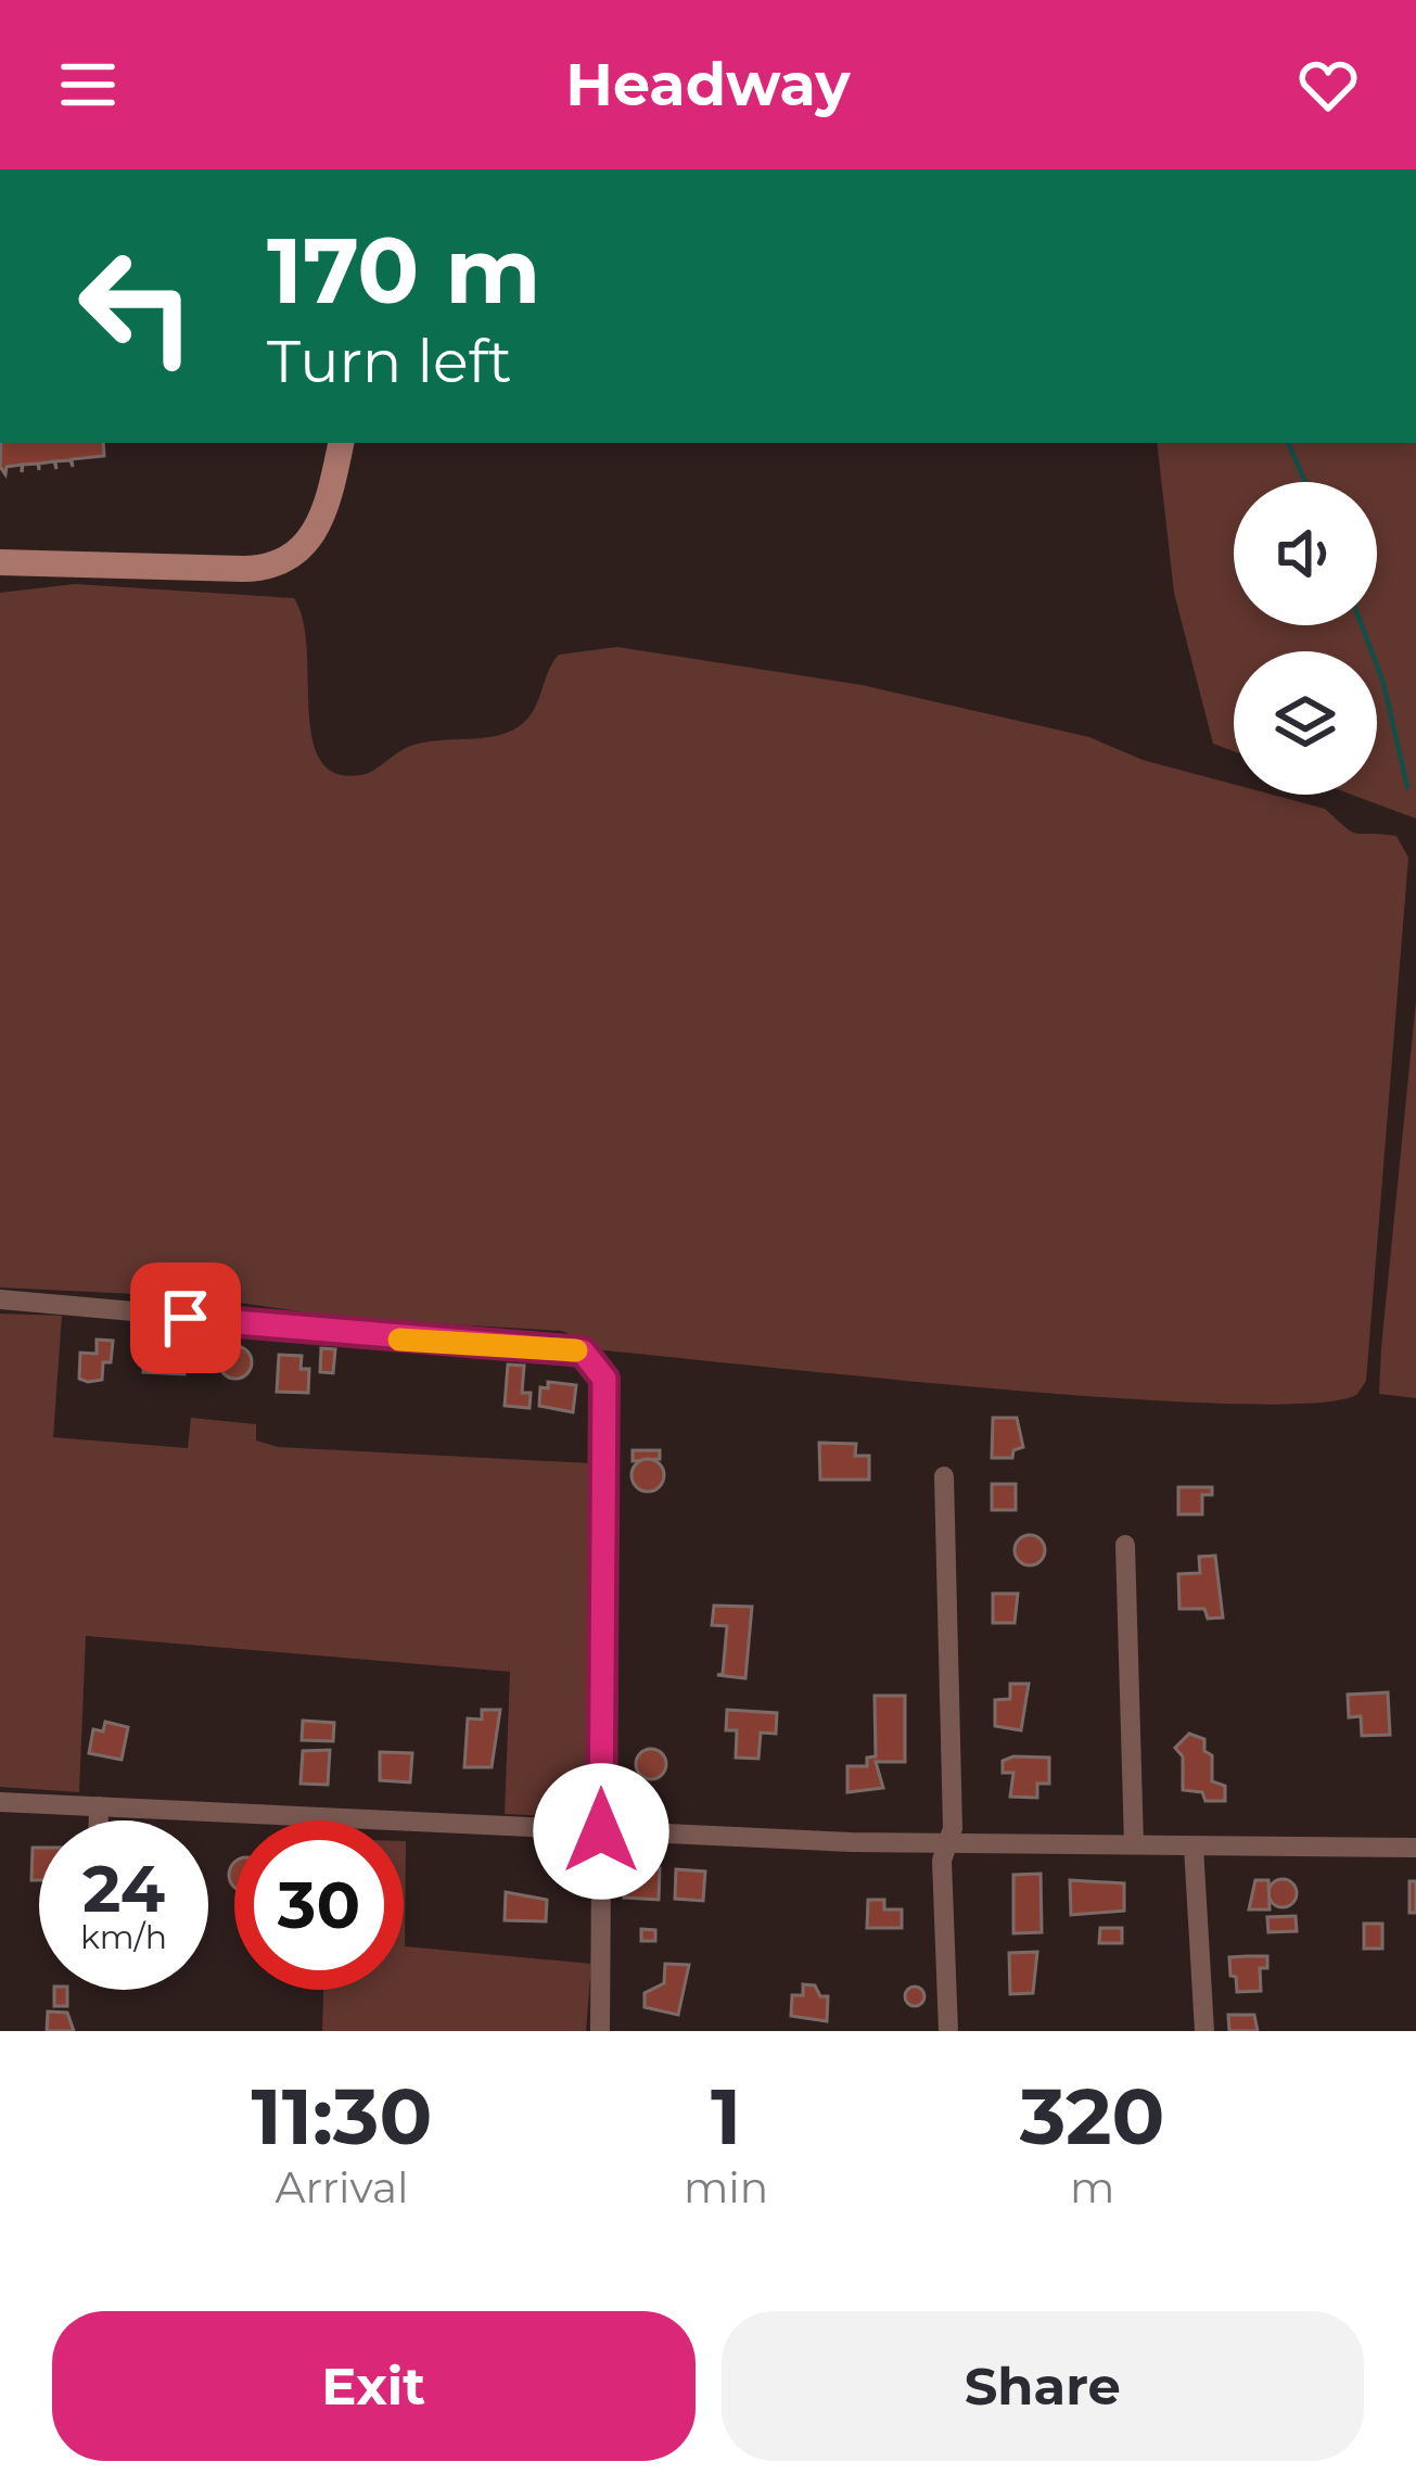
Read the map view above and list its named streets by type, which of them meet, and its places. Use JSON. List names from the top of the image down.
{
  "page": {
    "header": "Headway",
    "turn": ["170 m", "Turn left"],
    "speed": "24 km/h",
    "limit": "30",
    "eta": [
      "11:30",
      "Arrival",
      "1",
      "min",
      "320",
      "m"
    ],
    "buttons": ["Exit", "Share"]
  }
}
